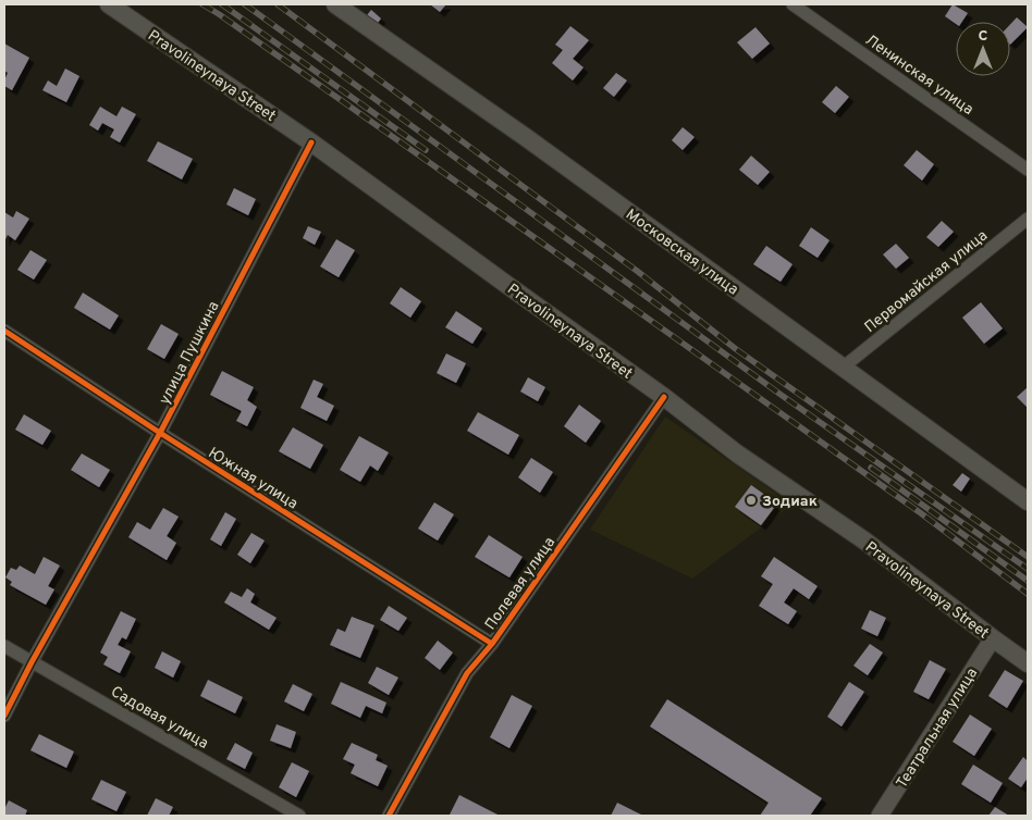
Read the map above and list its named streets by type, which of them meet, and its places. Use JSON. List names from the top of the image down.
{
  "streets": {
    "main road": ["Pravolineynaya Street", "Московская улица"],
    "street": [
      "Ленинская улица",
      "Первомайская улица",
      "улица Пушкина",
      "Южная улица",
      "Полевая улица",
      "Садовая улица",
      "Театральная улица"
    ]
  },
  "crossings": [
    ["Pravolineynaya Street", "улица Пушкина"],
    ["Pravolineynaya Street", "Полевая улица"],
    ["Pravolineynaya Street", "Театральная улица"],
    ["Московская улица", "Первомайская улица"],
    ["улица Пушкина", "Южная улица"],
    ["улица Пушкина", "Садовая улица"],
    ["Южная улица", "Полевая улица"]
  ],
  "places": ["Зодиак"],
  "north": "top"
}
